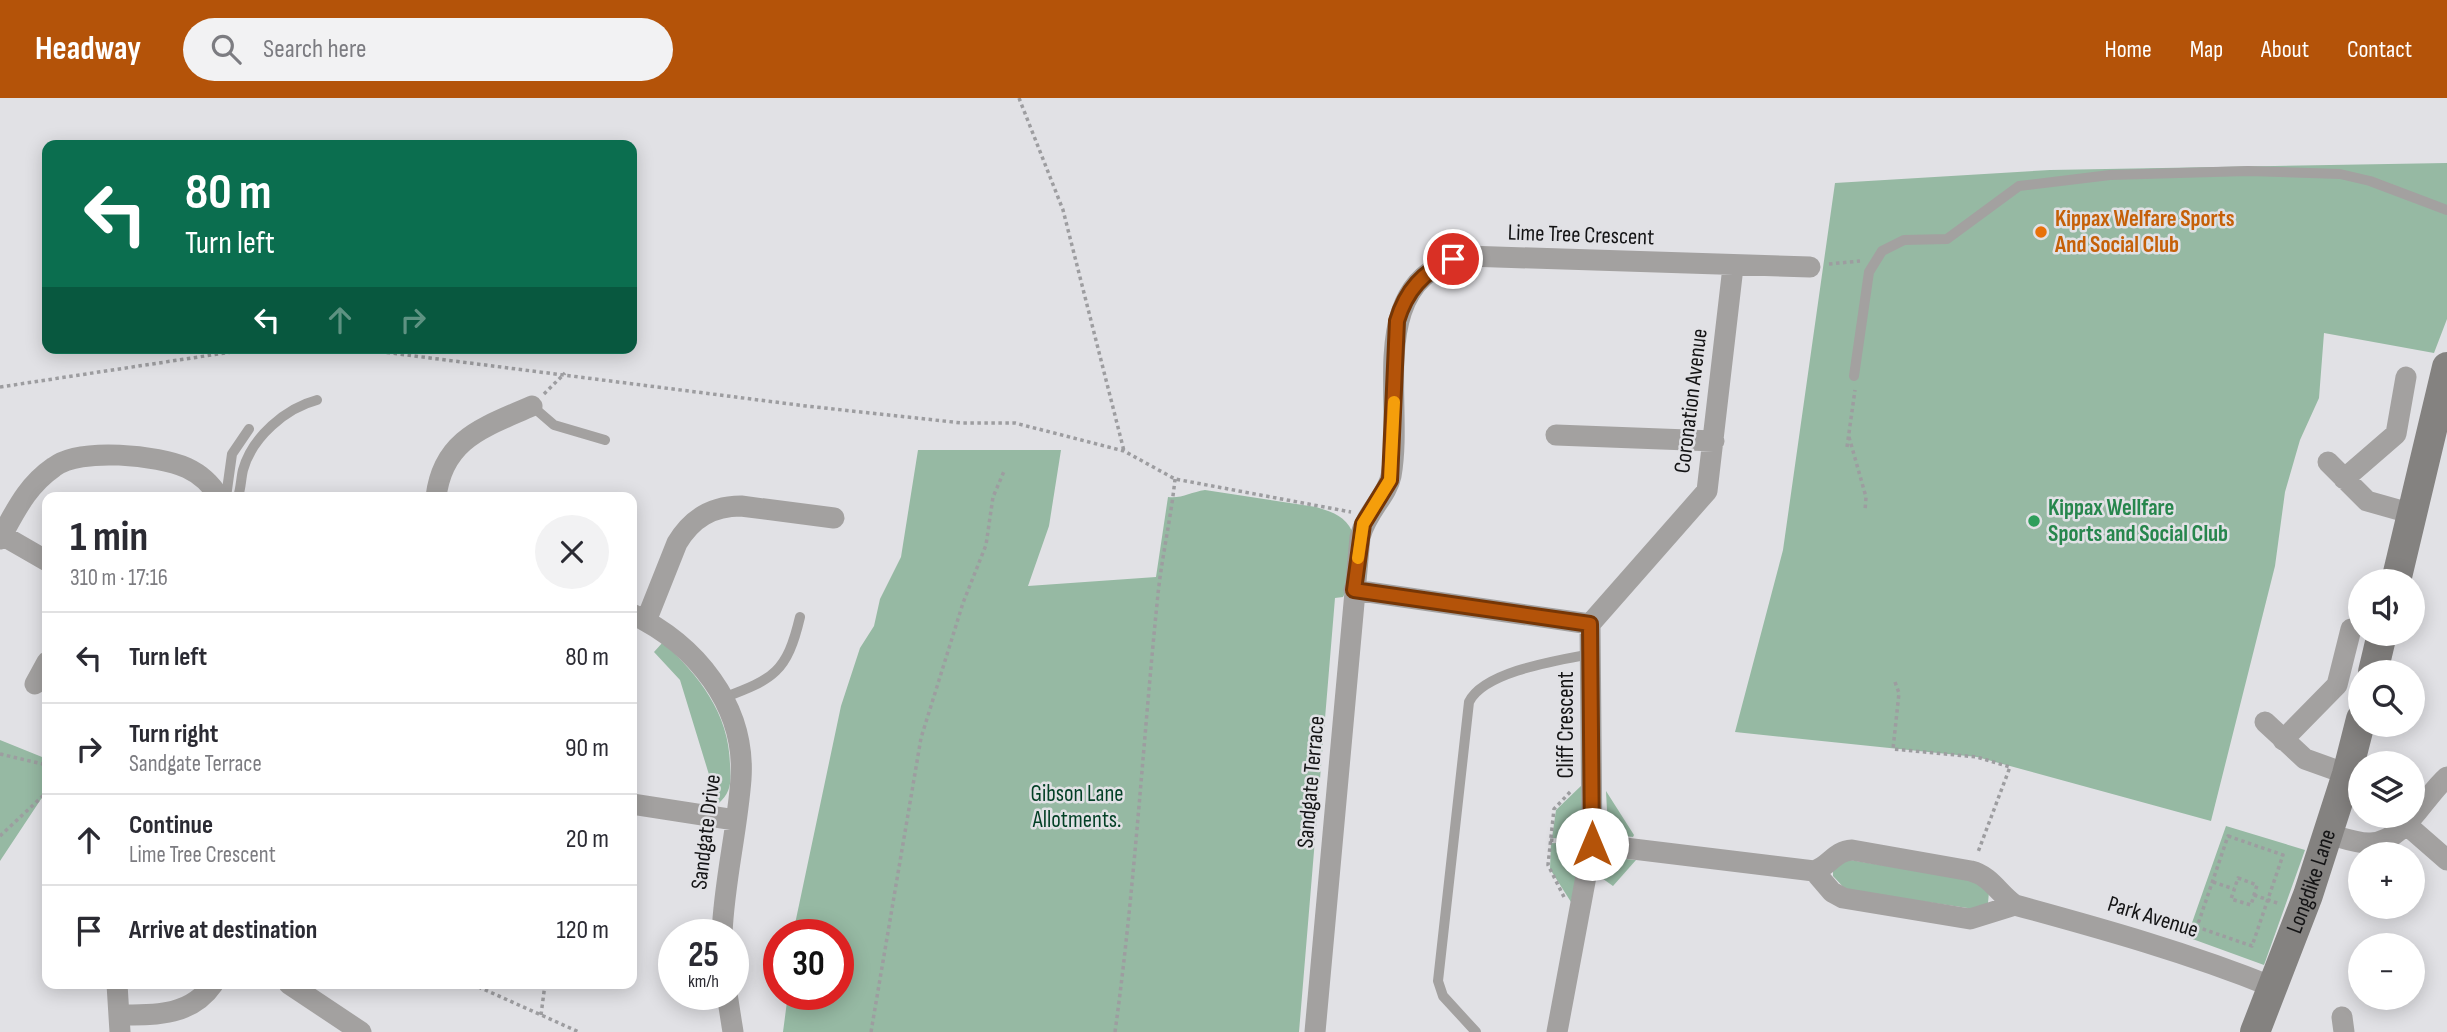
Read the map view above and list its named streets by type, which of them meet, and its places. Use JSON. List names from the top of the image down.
{
  "streets": {
    "main road": ["Longdike Lane"],
    "street": [
      "Lime Tree Crescent",
      "Coronation Avenue",
      "Cliff Crescent",
      "Sandgate Terrace",
      "Sandgate Drive",
      "Park Avenue"
    ]
  },
  "crossings": [
    ["Lime Tree Crescent", "Coronation Avenue"],
    ["Lime Tree Crescent", "Sandgate Terrace"],
    ["Coronation Avenue", "Cliff Crescent"],
    ["Longdike Lane", "Park Avenue"]
  ],
  "parks": ["Gibson Lane Allotments."],
  "places": ["Kippax Welfare Sports And Social Club", "Kippax Wellfare Sports and Social Club"],
  "page": {
    "header": "Headway",
    "search": "Search here",
    "nav": [
      "Home",
      "Map",
      "About",
      "Contact"
    ],
    "turn": ["80 m", "Turn left"],
    "heading": ["1 min", "310 m · 17:16"],
    "map_buttons": ["+", "−"],
    "list": [
      {
        "name": "Turn left",
        "value": "80 m"
      },
      {
        "name": "Turn right",
        "note": "Sandgate Terrace",
        "value": "90 m"
      },
      {
        "name": "Continue",
        "note": "Lime Tree Crescent",
        "value": "20 m"
      },
      {
        "name": "Arrive at destination",
        "value": "120 m"
      }
    ],
    "speed": "25 km/h",
    "limit": "30"
  }
}
